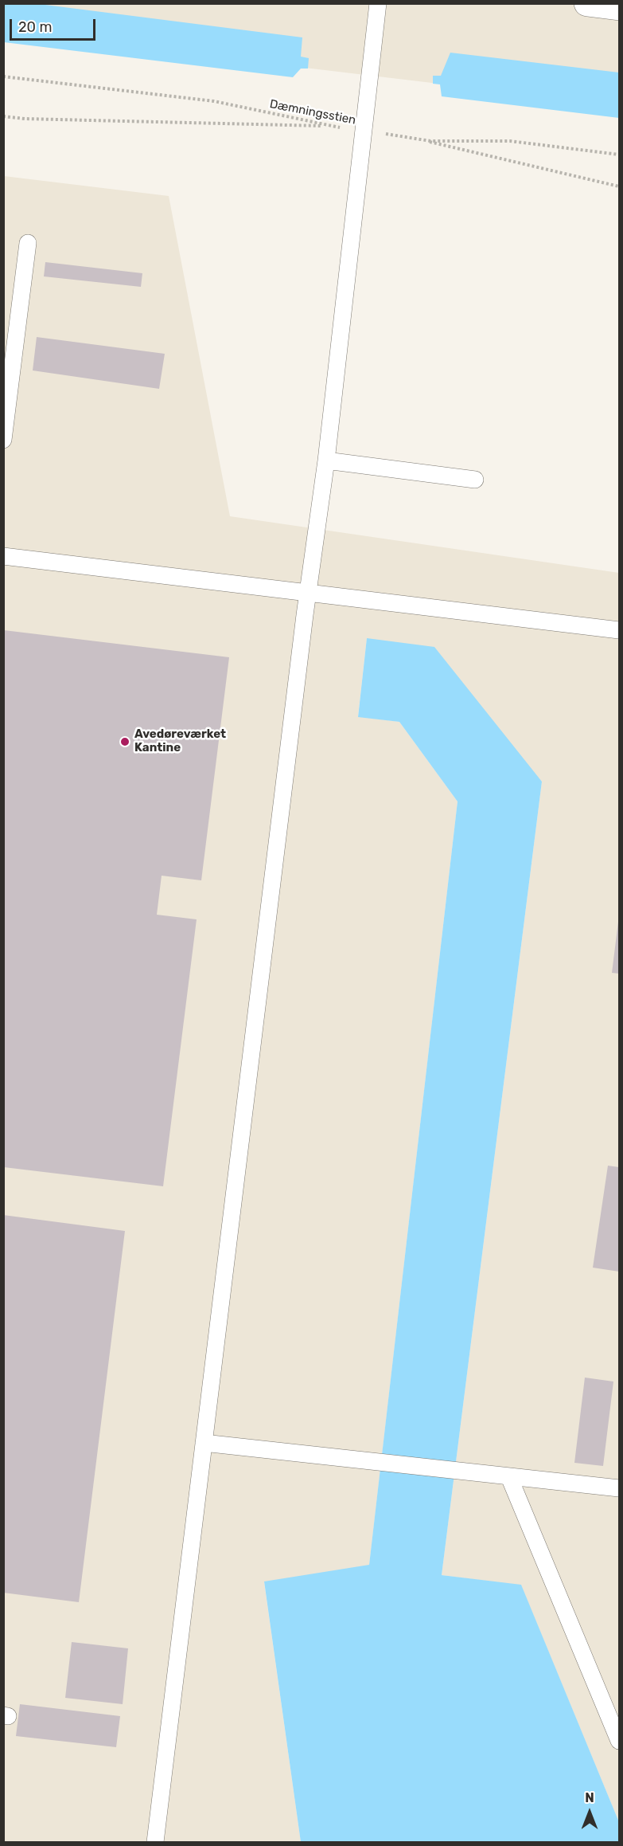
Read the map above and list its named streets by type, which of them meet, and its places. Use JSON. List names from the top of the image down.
{
  "streets": {
    "path": ["Dæmningsstien"]
  },
  "places": ["Avedøreværket Kantine"],
  "scale_bar": "20 m",
  "north": "top"
}
